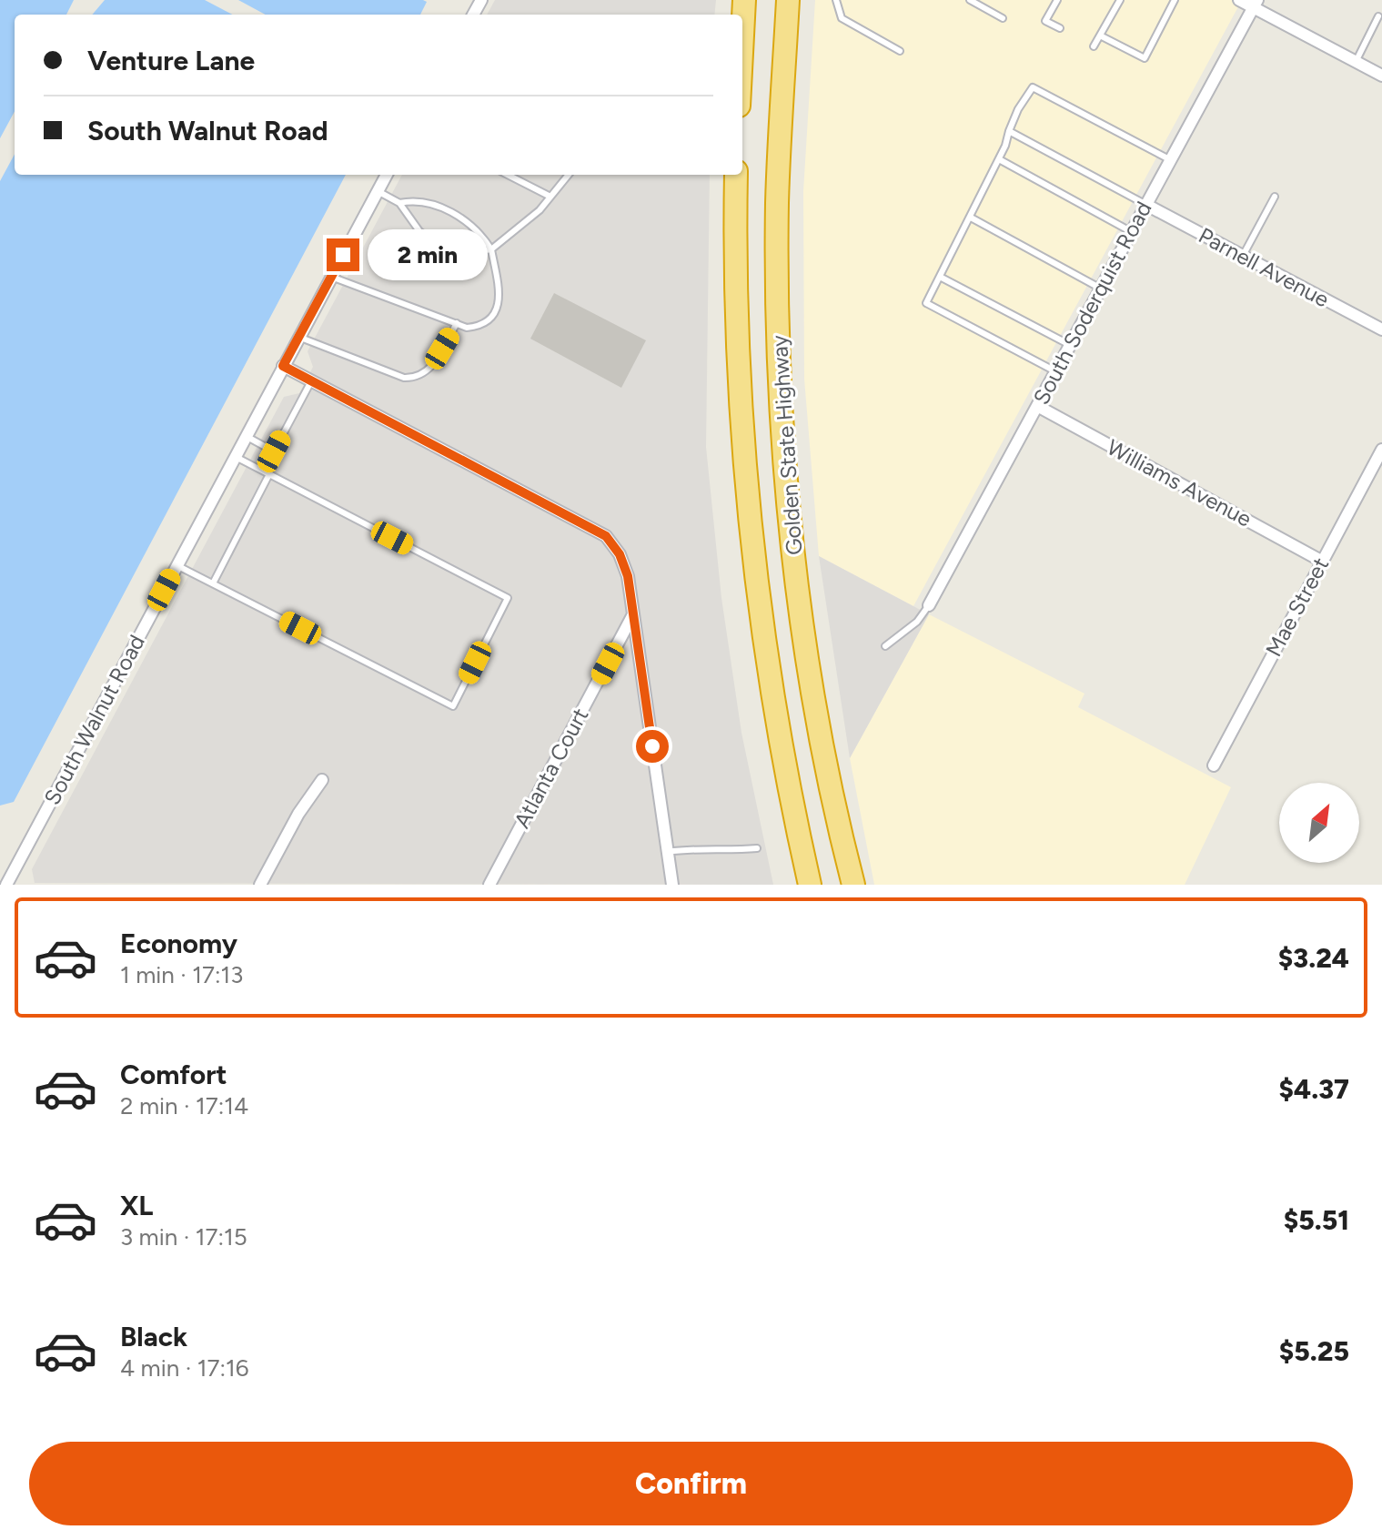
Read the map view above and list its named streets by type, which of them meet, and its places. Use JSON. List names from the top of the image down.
{
  "streets": {
    "highway": ["Golden State Highway"],
    "street": [
      "Parnell Avenue",
      "South Soderquist Road",
      "Williams Avenue",
      "Mae Street",
      "South Walnut Road",
      "Atlanta Court"
    ]
  },
  "crossings": [
    ["Parnell Avenue", "South Soderquist Road"],
    ["South Soderquist Road", "Williams Avenue"],
    ["Williams Avenue", "Mae Street"]
  ],
  "north": "top right",
  "page": {
    "banner": ["Venture Lane", "South Walnut Road"],
    "bubble": "2 min",
    "list": [
      {
        "name": "Economy",
        "note": "1 min · 17:13",
        "value": "$3.24"
      },
      {
        "name": "Comfort",
        "note": "2 min · 17:14",
        "value": "$4.37"
      },
      {
        "name": "XL",
        "note": "3 min · 17:15",
        "value": "$5.51"
      },
      {
        "name": "Black",
        "note": "4 min · 17:16",
        "value": "$5.25"
      }
    ],
    "buttons": "Confirm"
  }
}
